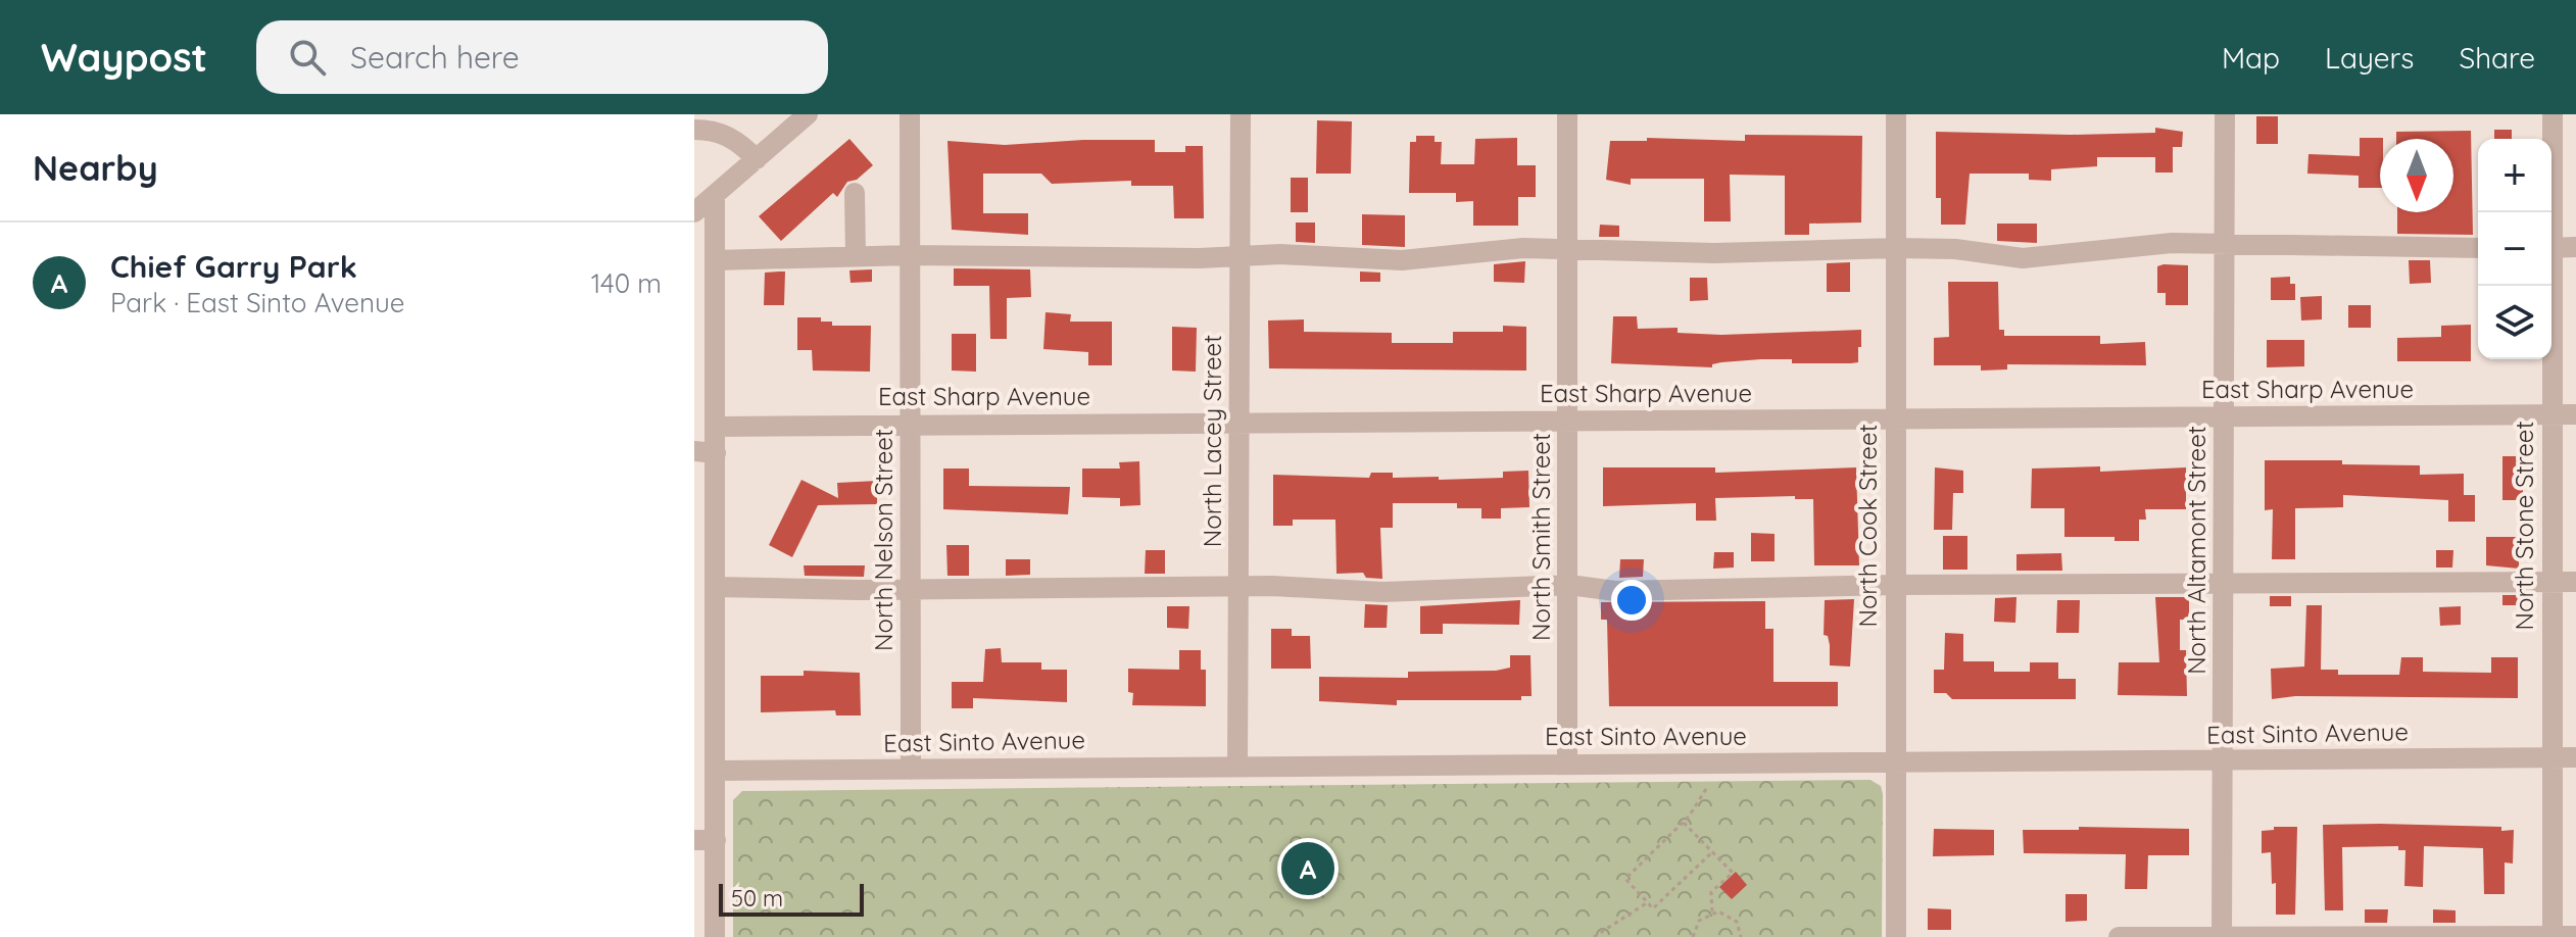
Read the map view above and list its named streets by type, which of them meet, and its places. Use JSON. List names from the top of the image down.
{
  "streets": {
    "street": [
      "East Sharp Avenue",
      "North Lacey Street",
      "North Cook Street",
      "North Stone Street",
      "North Smith Street",
      "North Nelson Street",
      "North Altamont Street",
      "East Sinto Avenue"
    ]
  },
  "crossings": [
    ["East Sharp Avenue", "North Lacey Street"],
    ["East Sharp Avenue", "North Cook Street"],
    ["East Sharp Avenue", "North Stone Street"],
    ["East Sharp Avenue", "North Smith Street"],
    ["East Sharp Avenue", "North Nelson Street"],
    ["East Sharp Avenue", "North Altamont Street"],
    ["North Lacey Street", "East Sinto Avenue"],
    ["North Cook Street", "East Sinto Avenue"],
    ["North Stone Street", "East Sinto Avenue"],
    ["North Smith Street", "East Sinto Avenue"],
    ["North Nelson Street", "East Sinto Avenue"],
    ["North Altamont Street", "East Sinto Avenue"]
  ],
  "scale_bar": "50 m",
  "north": "bottom",
  "page": {
    "header": "Waypost",
    "search": "Search here",
    "nav": ["Map", "Layers", "Share"],
    "heading": "Nearby",
    "map_buttons": ["+", "−"],
    "list": [
      {
        "mark": "A",
        "name": "Chief Garry Park",
        "note": "Park · East Sinto Avenue",
        "value": "140 m"
      }
    ],
    "pins": "A",
    "scale": "50 m"
  }
}
